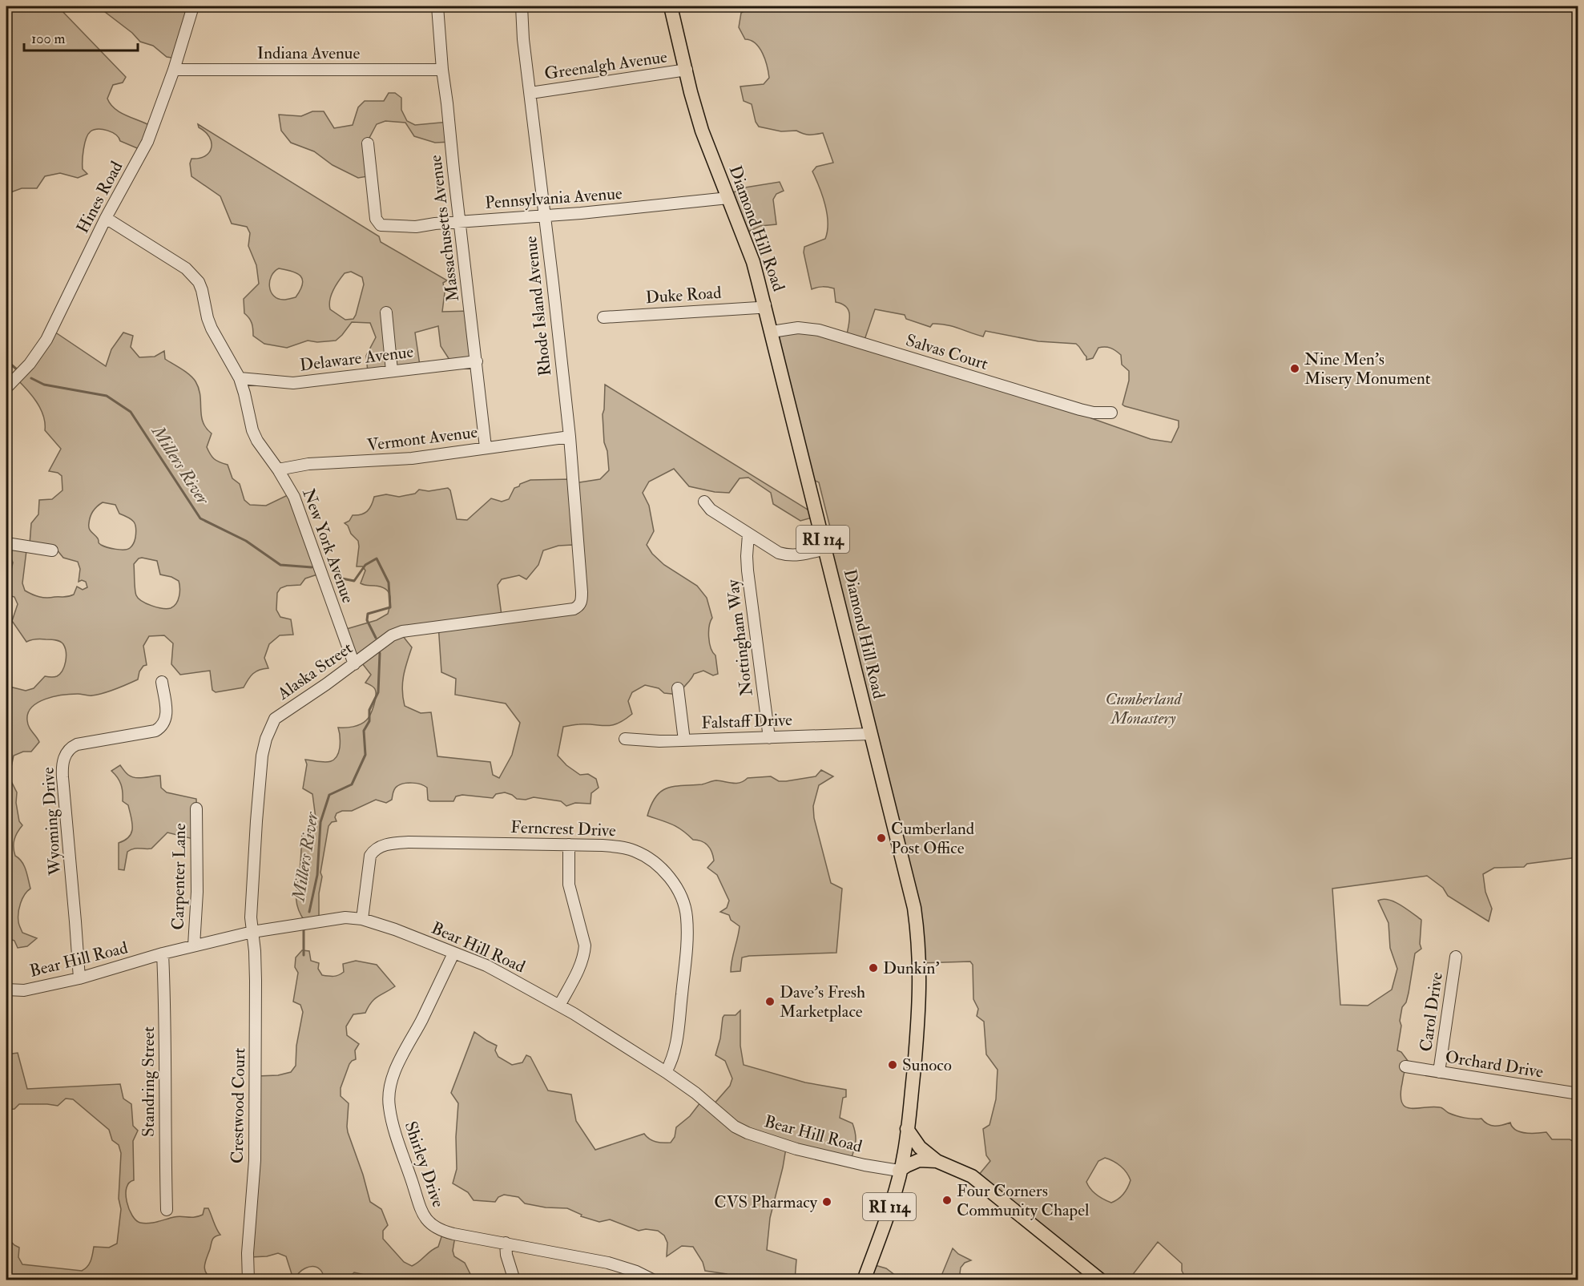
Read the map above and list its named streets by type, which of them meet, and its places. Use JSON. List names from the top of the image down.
{
  "streets": {
    "main road": ["Diamond Hill Road", "RI 114"],
    "street": [
      "Indiana Avenue",
      "Greenalgh Avenue",
      "Hines Road",
      "Pennsylvania Avenue",
      "Massachusetts Avenue",
      "Duke Road",
      "Rhode Island Avenue",
      "Salvas Court",
      "Delaware Avenue",
      "Vermont Avenue",
      "New York Avenue",
      "Nottingham Way",
      "Alaska Street",
      "Falstaff Drive",
      "Wyoming Drive",
      "Ferncrest Drive",
      "Carpenter Lane",
      "Bear Hill Road",
      "Carol Drive",
      "Orchard Drive",
      "Standring Street",
      "Crestwood Court",
      "Shirley Drive"
    ]
  },
  "crossings": [
    ["Indiana Avenue", "Hines Road"],
    ["Indiana Avenue", "Massachusetts Avenue"],
    ["Greenalgh Avenue", "Diamond Hill Road"],
    ["Greenalgh Avenue", "Rhode Island Avenue"],
    ["Hines Road", "New York Avenue"],
    ["Pennsylvania Avenue", "Massachusetts Avenue"],
    ["Pennsylvania Avenue", "Diamond Hill Road"],
    ["Pennsylvania Avenue", "Rhode Island Avenue"],
    ["Massachusetts Avenue", "Delaware Avenue"],
    ["Massachusetts Avenue", "Vermont Avenue"],
    ["Diamond Hill Road", "Duke Road"],
    ["Diamond Hill Road", "Salvas Court"],
    ["Diamond Hill Road", "Falstaff Drive"],
    ["Diamond Hill Road", "Bear Hill Road"],
    ["Rhode Island Avenue", "Vermont Avenue"],
    ["Rhode Island Avenue", "Alaska Street"],
    ["Delaware Avenue", "New York Avenue"],
    ["Vermont Avenue", "New York Avenue"],
    ["New York Avenue", "Alaska Street"],
    ["Nottingham Way", "Falstaff Drive"],
    ["Alaska Street", "Bear Hill Road"],
    ["Alaska Street", "Crestwood Court"],
    ["Wyoming Drive", "Bear Hill Road"],
    ["Ferncrest Drive", "Bear Hill Road"],
    ["Carpenter Lane", "Bear Hill Road"],
    ["Bear Hill Road", "Standring Street"],
    ["Bear Hill Road", "Crestwood Court"],
    ["Bear Hill Road", "Shirley Drive"],
    ["Carol Drive", "Orchard Drive"]
  ],
  "water": ["Millers River"],
  "parks": ["Cumberland Monastery"],
  "places": [
    "Nine Men's Misery Monument",
    "Cumberland Post Office",
    "Dunkin'",
    "Dave's Fresh Marketplace",
    "Sunoco",
    "Four Corners Community Chapel",
    "CVS Pharmacy"
  ],
  "scale_bar": "100 m"
}
